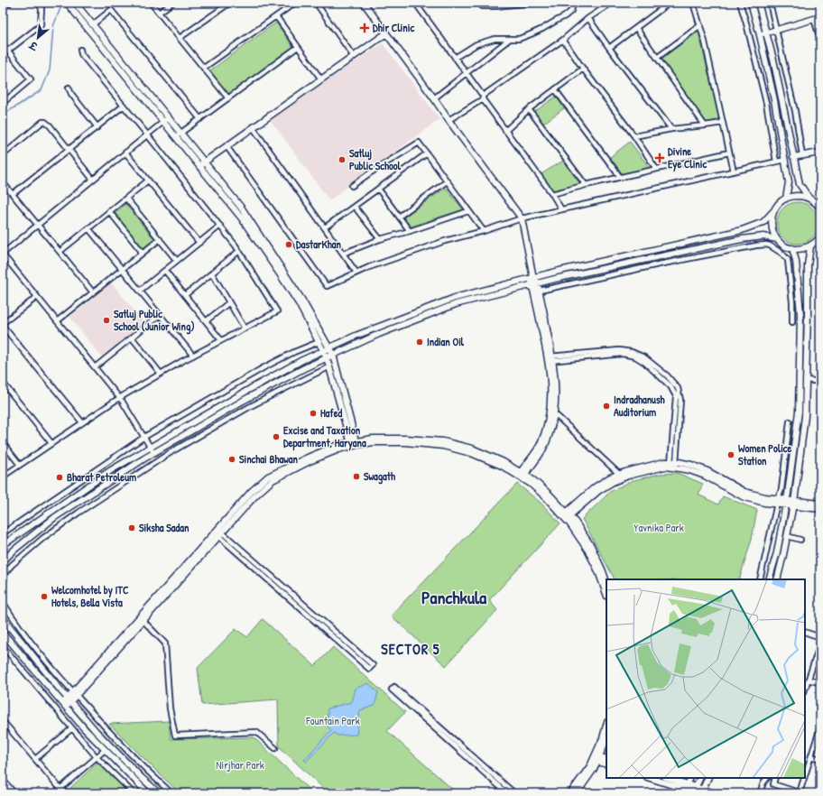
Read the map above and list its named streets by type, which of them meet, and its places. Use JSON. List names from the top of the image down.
{
  "districts": ["Panchkula", "SECTOR 5"],
  "parks": ["Yavnika Park", "Fountain Park", "Nirjhar Park"],
  "places": {
    "health": ["Dhir Clinic", "Divine Eye Clinic"],
    "other": [
      "Satluj Public School",
      "DastarKhan",
      "Satluj Public School (Junior Wing)",
      "Indian Oil",
      "Indradhanush Auditorium",
      "Hafed",
      "Excise and Taxation Department, Haryana",
      "Women Police Station",
      "Sinchai Bhawan",
      "Swagath",
      "Bharat Petroleum",
      "Siksha Sadan",
      "Welcomhotel by ITC Hotels, Bella Vista"
    ]
  },
  "north": "bottom left"
}
